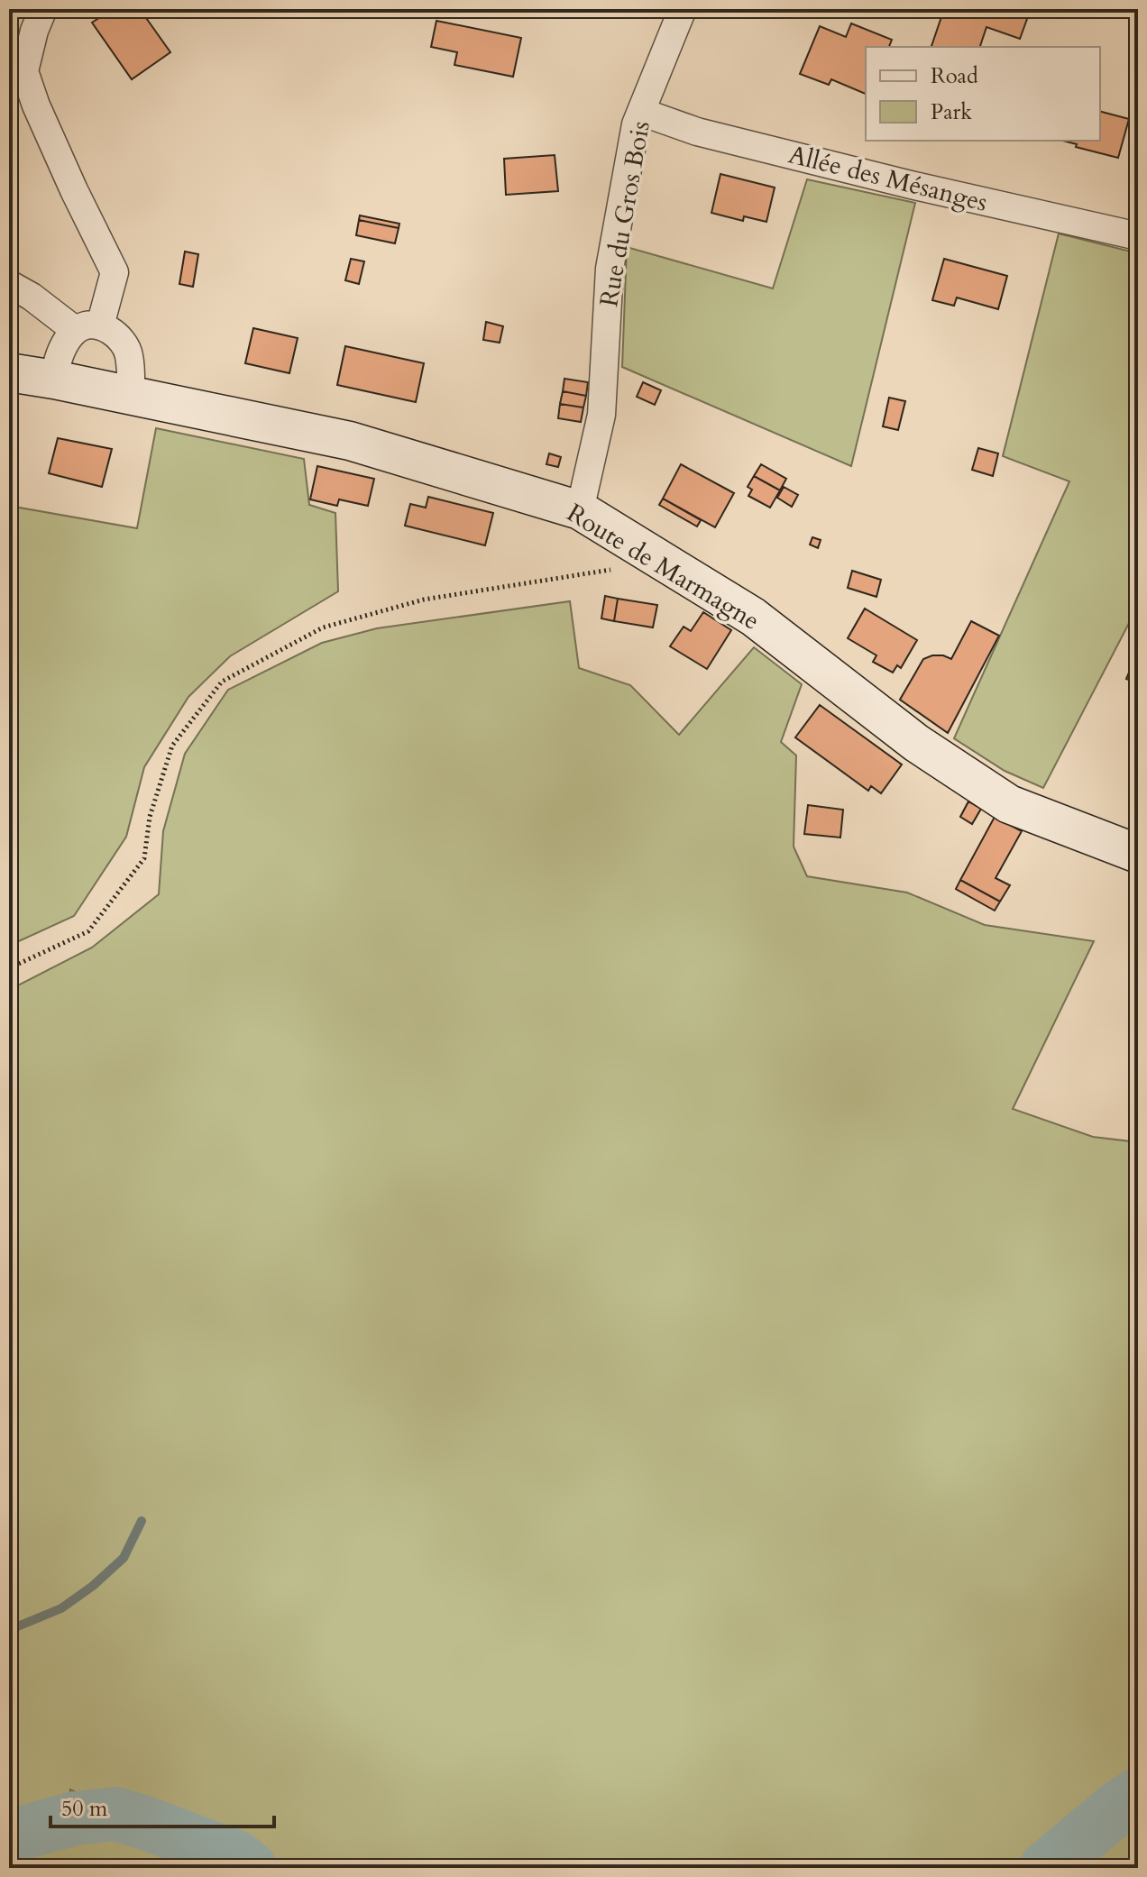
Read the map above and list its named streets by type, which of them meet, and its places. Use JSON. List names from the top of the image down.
{
  "streets": {
    "main road": ["Route de Marmagne"],
    "street": ["Allée des Mésanges", "Rue du Gros Bois"]
  },
  "crossings": [
    ["Allée des Mésanges", "Rue du Gros Bois"],
    ["Rue du Gros Bois", "Route de Marmagne"]
  ],
  "legend": ["Road", "Park"],
  "scale_bar": "50 m"
}
